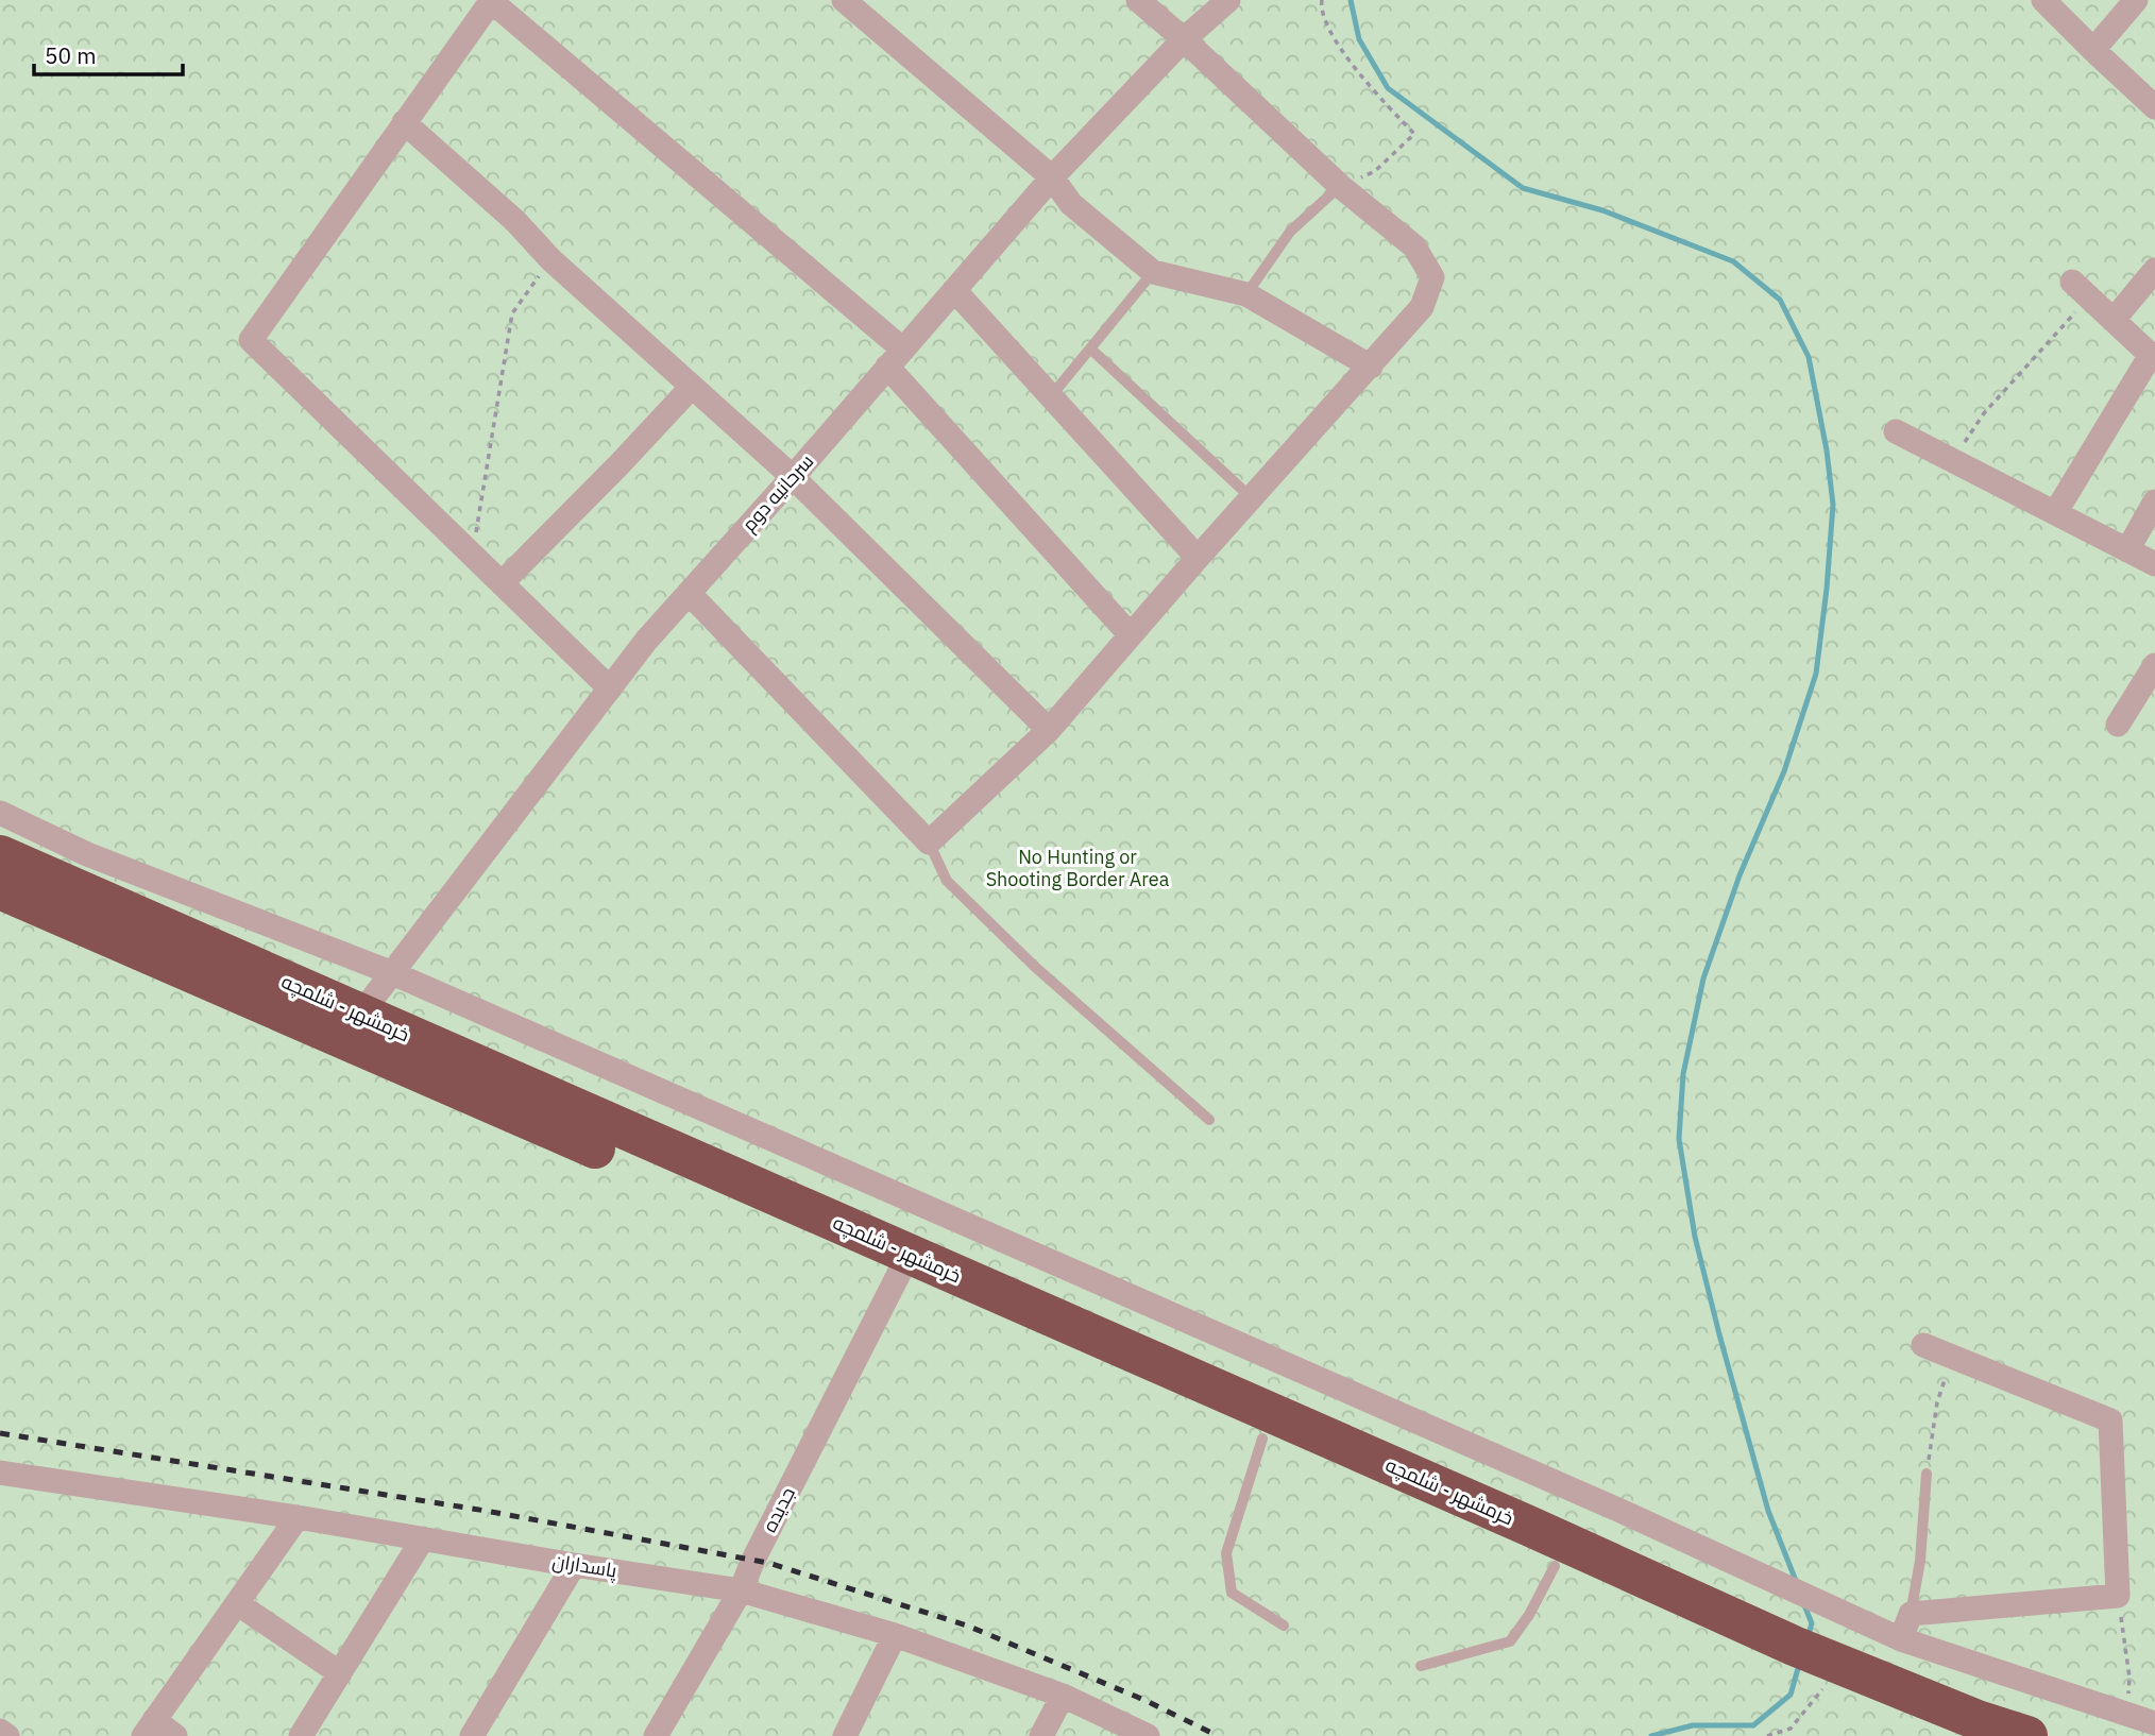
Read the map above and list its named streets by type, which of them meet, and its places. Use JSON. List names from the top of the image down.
{
  "streets": {
    "highway": ["خرمشهر - شلمچه"],
    "street": ["سرحانیه دوم", "جدیده", "پاسداران"]
  },
  "crossings": [
    ["سرحانیه دوم", "خرمشهر - شلمچه"],
    ["خرمشهر - شلمچه", "جدیده"],
    ["جدیده", "پاسداران"]
  ],
  "parks": ["No Hunting or Shooting Border Area"],
  "scale_bar": "50 m"
}
